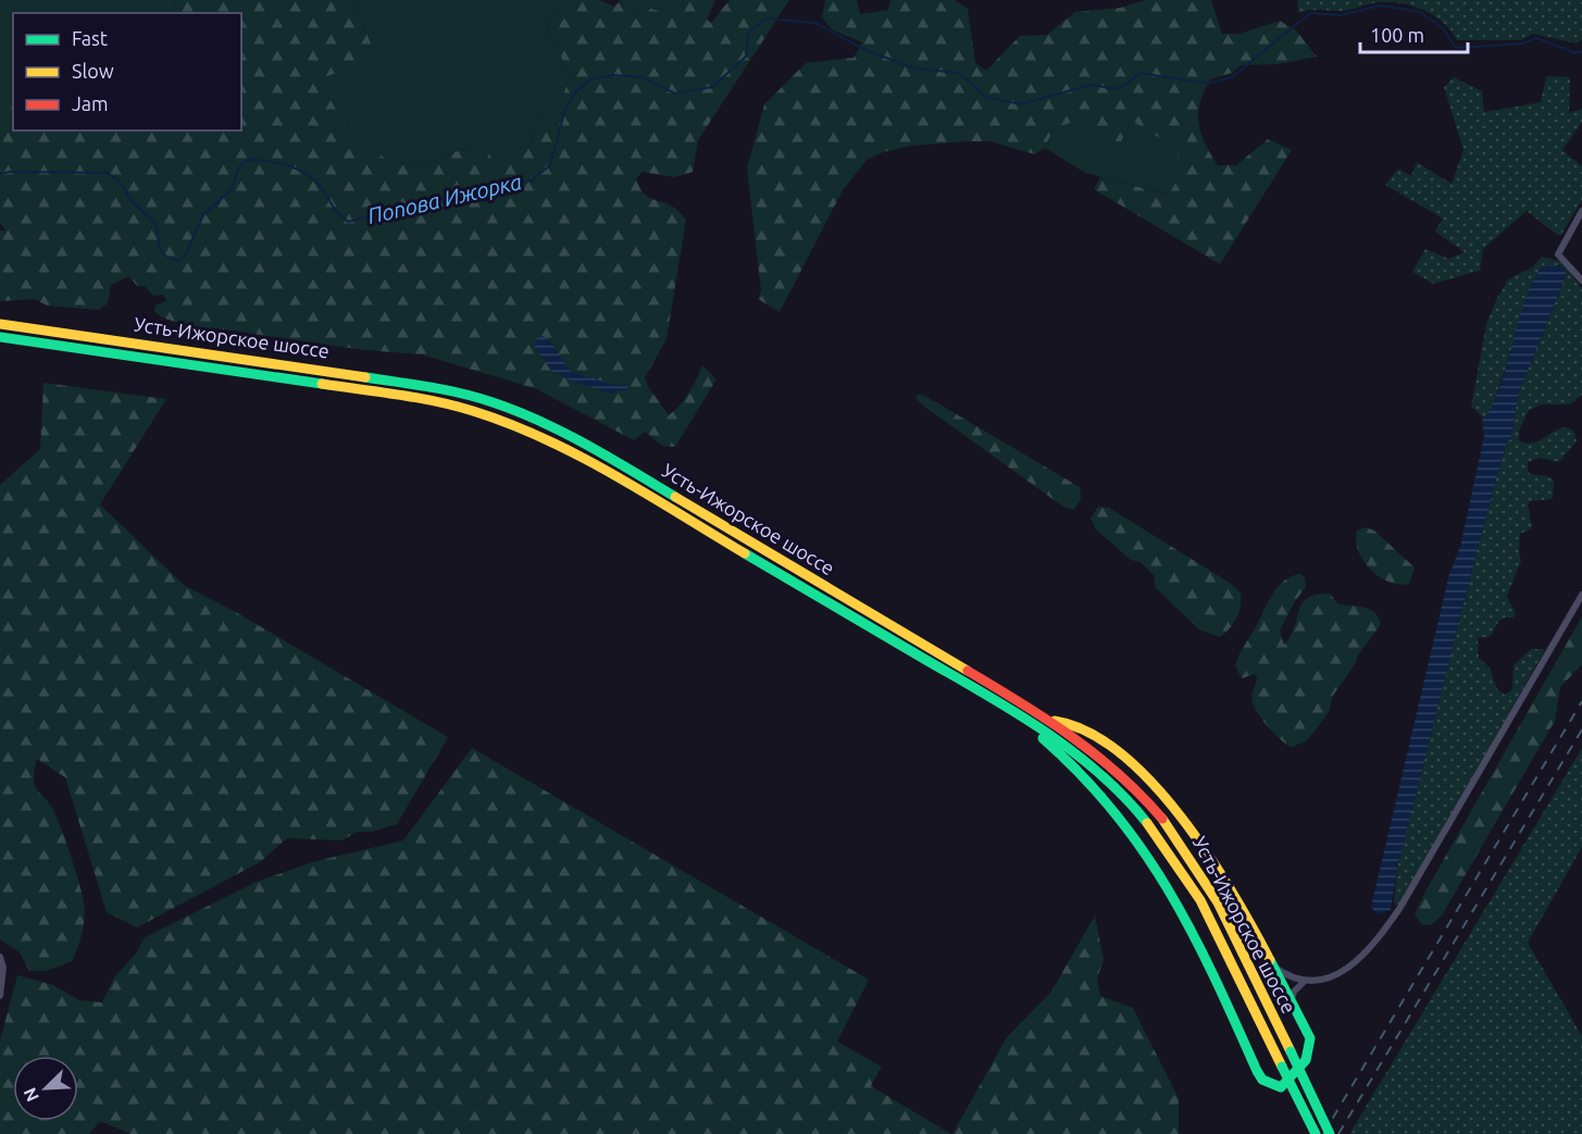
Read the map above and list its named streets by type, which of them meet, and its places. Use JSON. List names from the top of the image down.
{
  "streets": {
    "street": ["Усть-Ижорское шоссе"]
  },
  "water": ["Попова Ижорка"],
  "legend": ["Fast", "Slow", "Jam"],
  "scale_bar": "100 m",
  "north": "bottom left"
}
